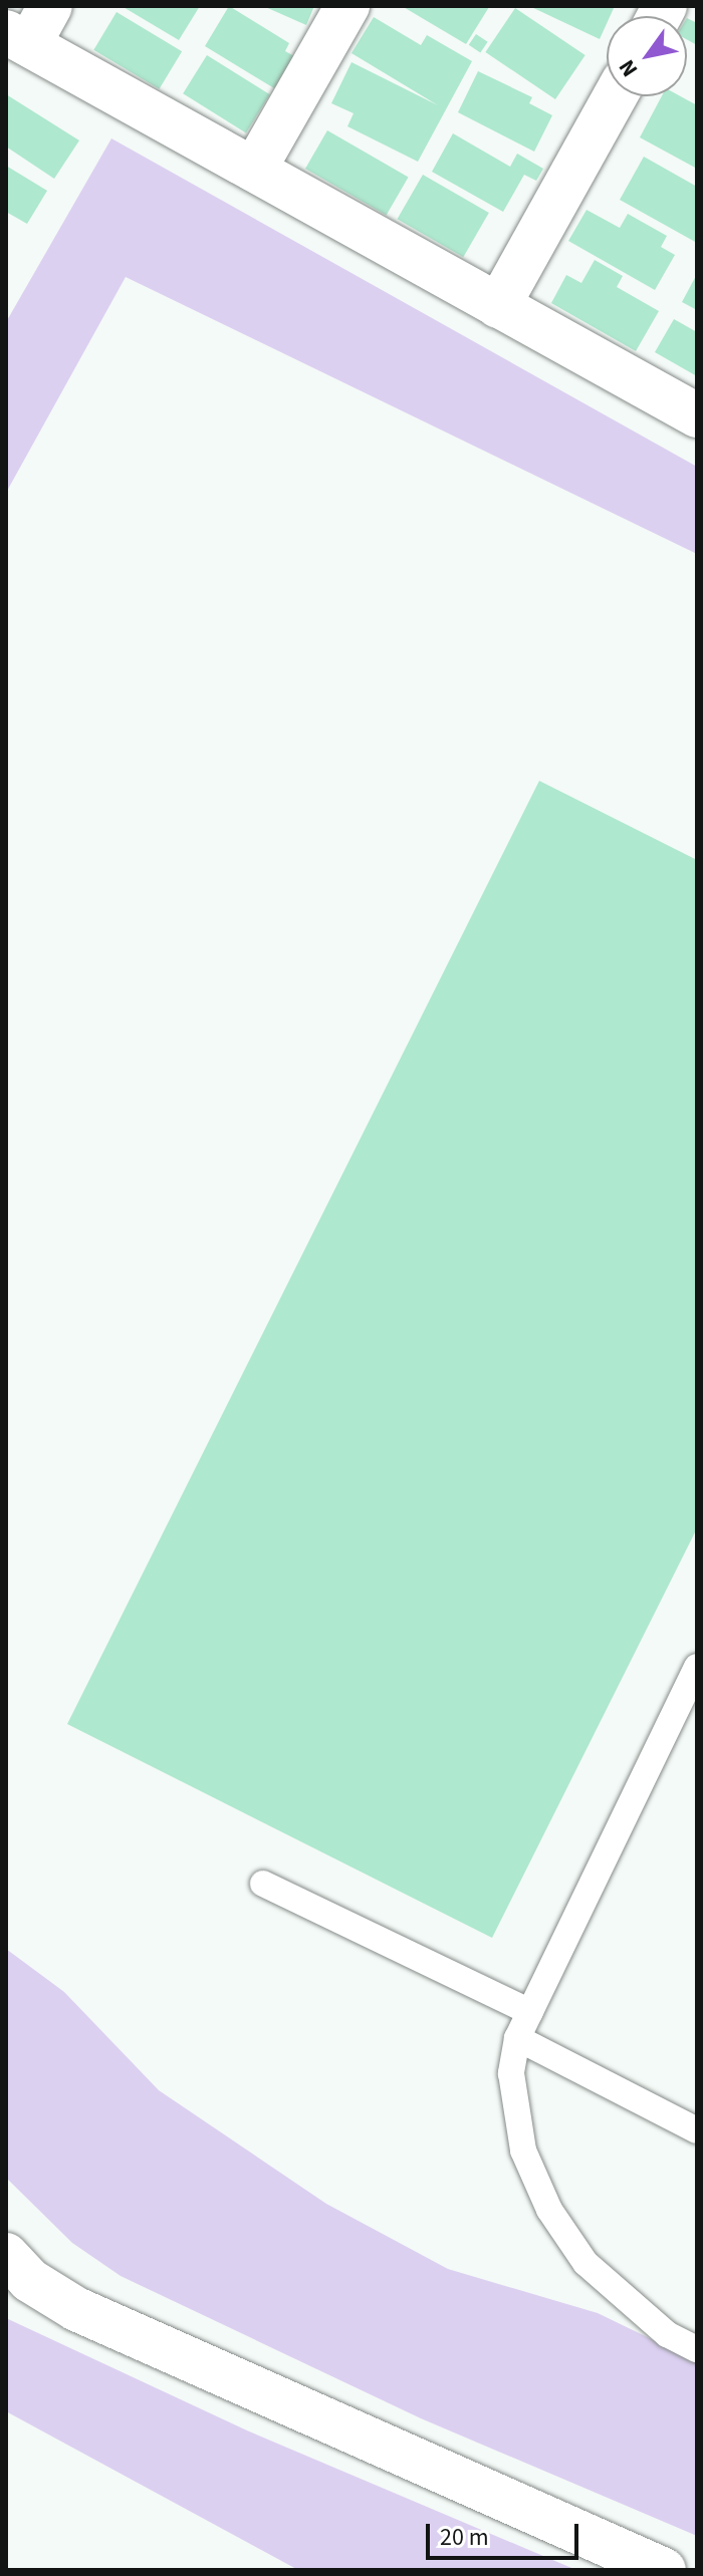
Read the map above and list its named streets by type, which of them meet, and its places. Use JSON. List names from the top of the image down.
{
  "scale_bar": "20 m",
  "north": "bottom left"
}
